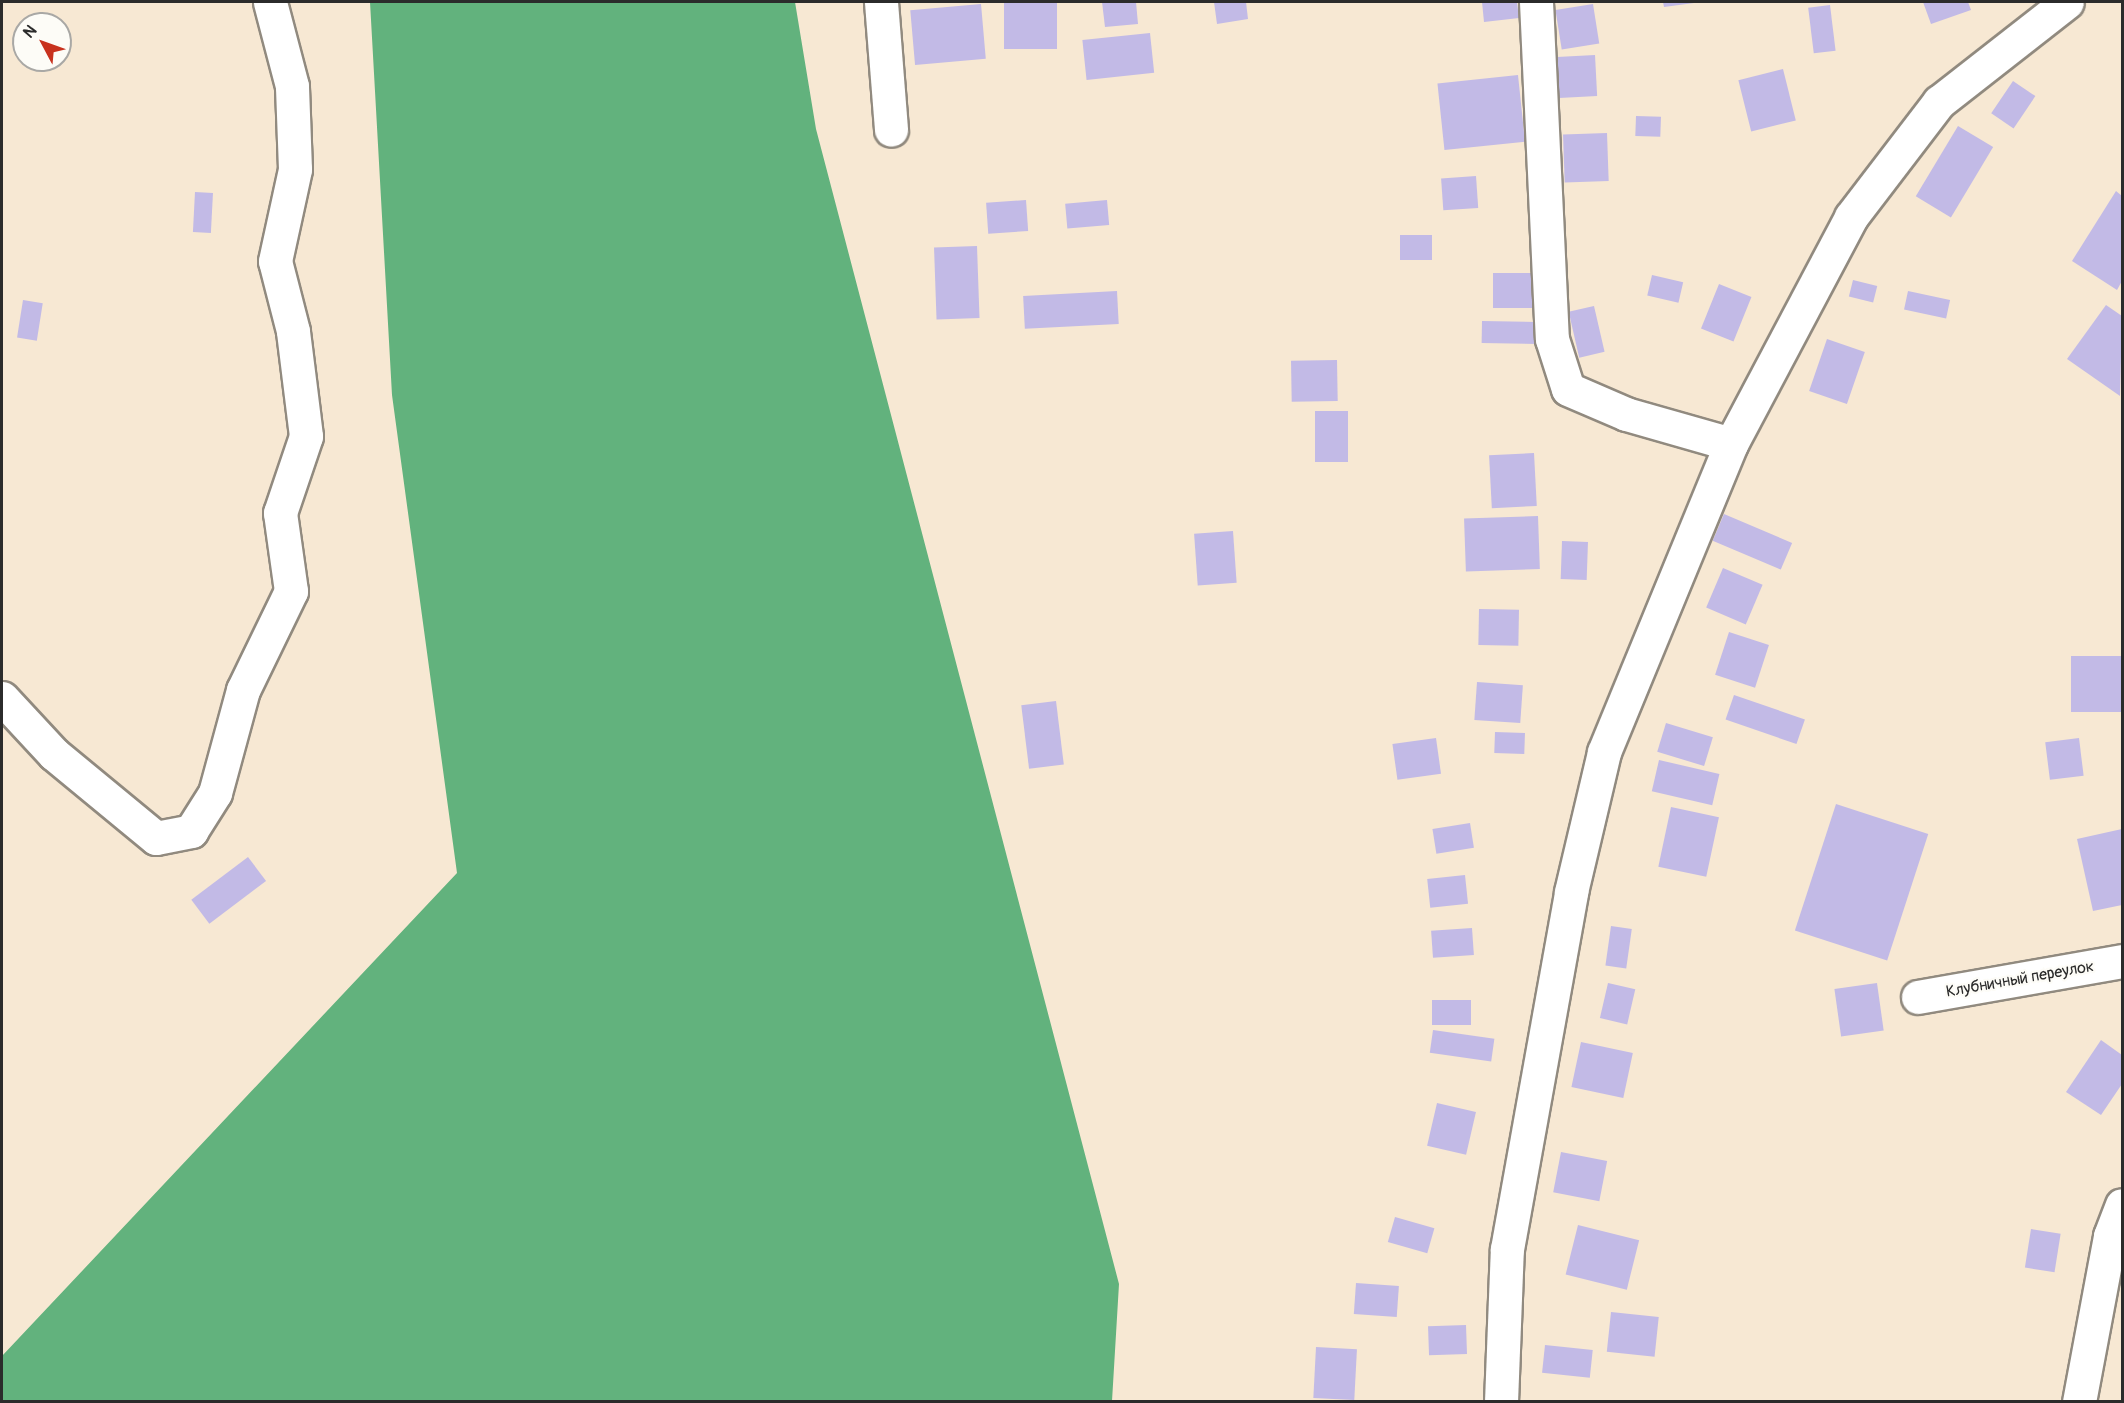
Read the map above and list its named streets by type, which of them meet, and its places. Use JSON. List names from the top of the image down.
{
  "streets": {
    "street": ["Клубничный переулок"]
  },
  "north": "top left"
}
